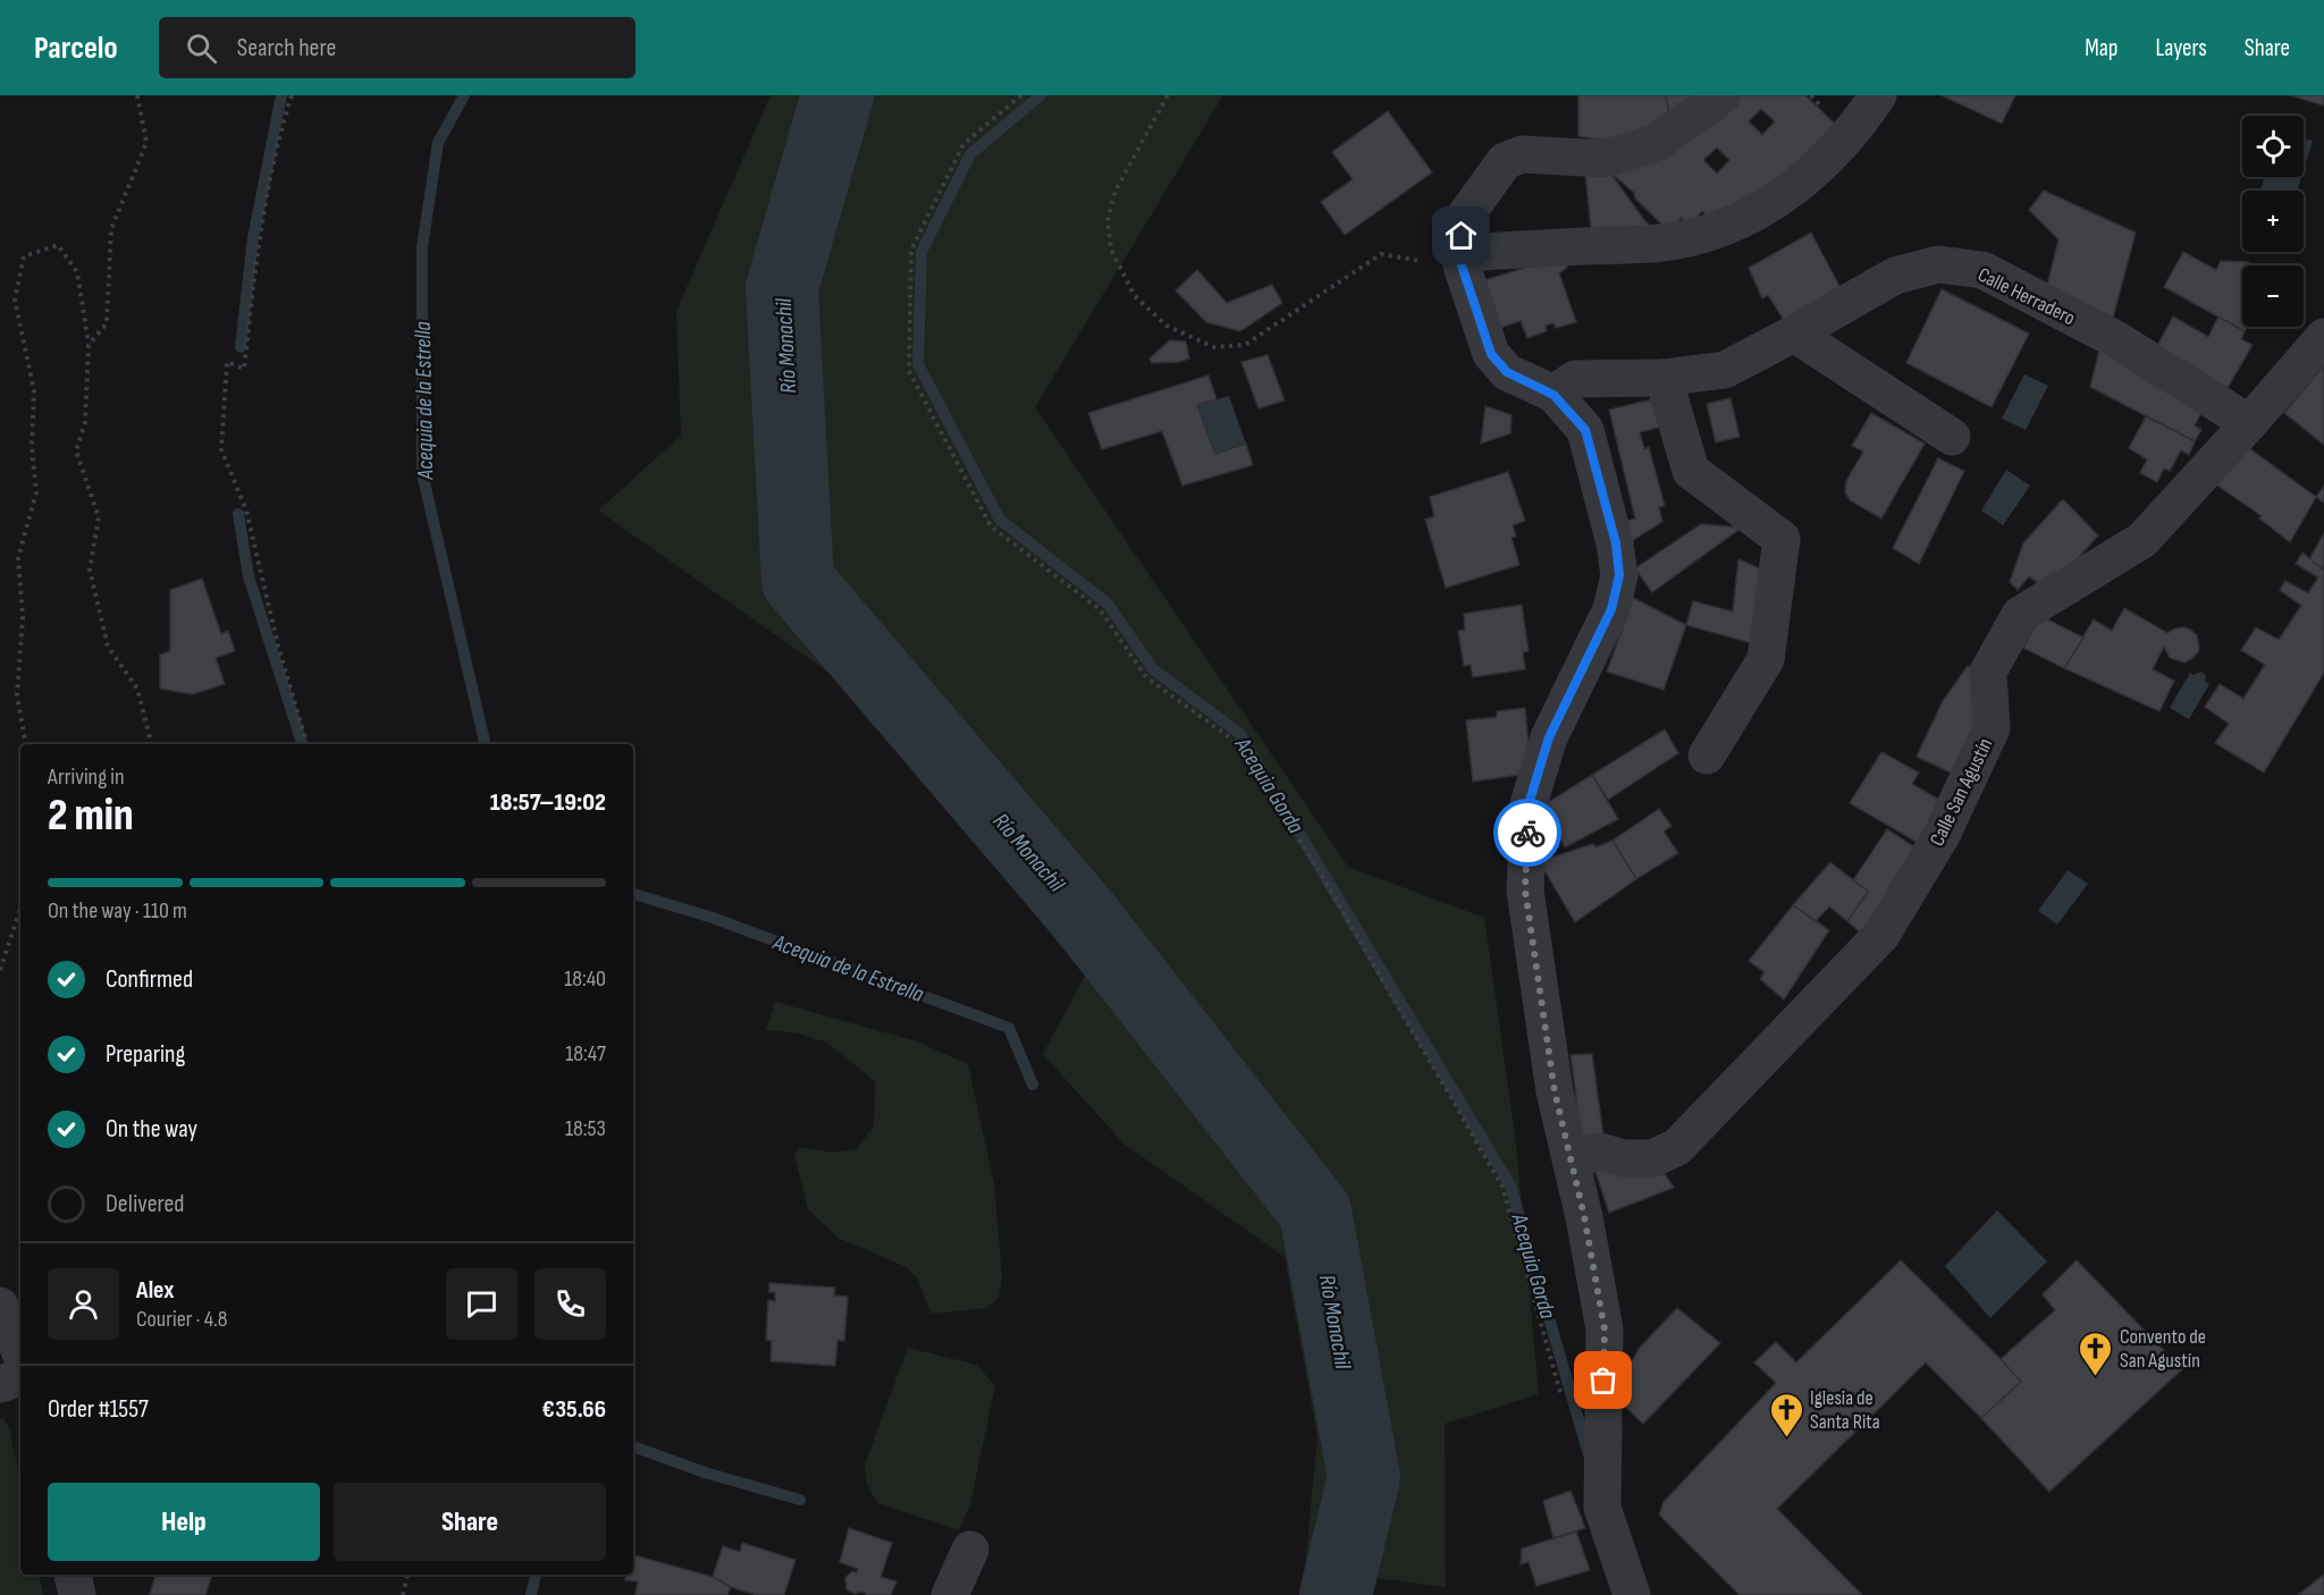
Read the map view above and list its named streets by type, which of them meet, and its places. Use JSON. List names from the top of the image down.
{
  "streets": {
    "street": ["Calle Herradero", "Calle San Agustín"]
  },
  "crossings": [
    ["Calle Herradero", "Calle San Agustín"]
  ],
  "water": ["Río Monachil", "Acequia de la Estrella", "Acequia Gorda"],
  "places": {
    "church": ["Convento de San Agustín", "Iglesia de Santa Rita"]
  },
  "page": {
    "header": "Parcelo",
    "search": "Search here",
    "nav": ["Map", "Layers", "Share"],
    "map_buttons": ["+", "−"],
    "heading": ["2 min", "Arriving in", "18:57–19:02"],
    "panel": [
      "Alex",
      "Courier · 4.8",
      "Order #1557",
      "€35.66"
    ],
    "bar": "On the way · 110 m",
    "list": [
      ["Confirmed", "18:40"],
      ["Preparing", "18:47"],
      ["On the way", "18:53"],
      "Delivered"
    ],
    "buttons": ["Help", "Share"]
  }
}
